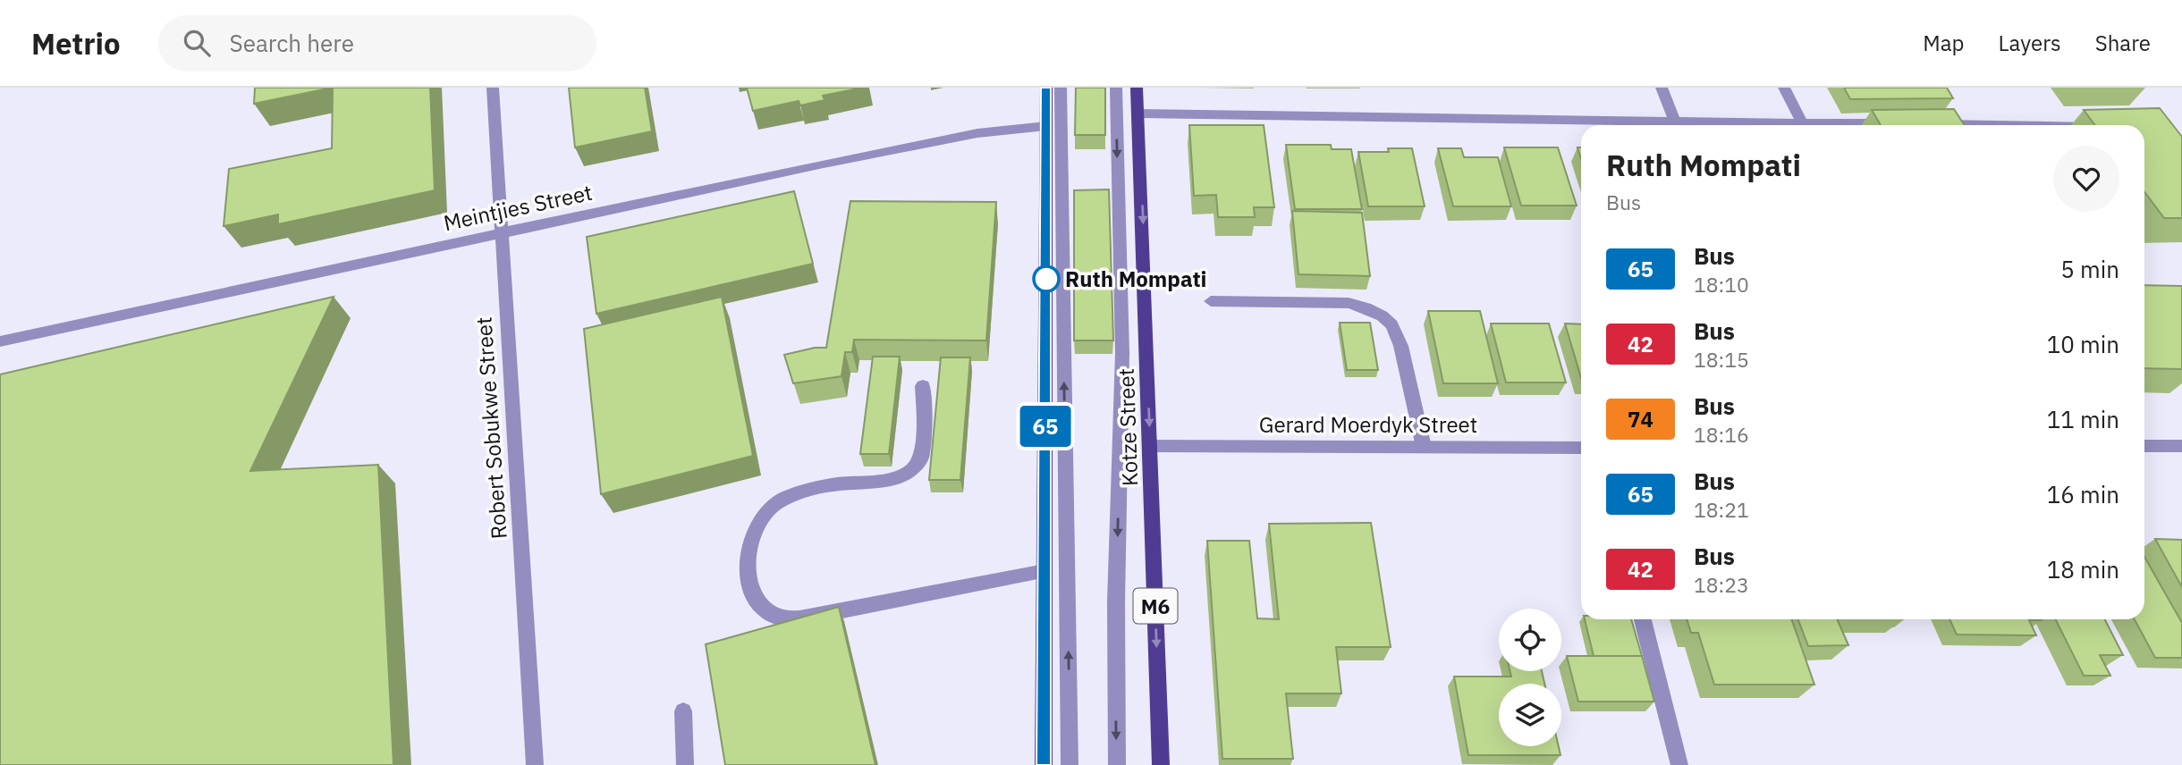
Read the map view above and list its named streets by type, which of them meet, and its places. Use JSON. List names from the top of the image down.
{
  "streets": {
    "main road": ["Kotze Street", "M6"],
    "street": ["Meintjies Street", "Gerard Moerdyk Street", "Robert Sobukwe Street"]
  },
  "crossings": [
    ["Meintjies Street", "Robert Sobukwe Street"],
    ["Gerard Moerdyk Street", "Kotze Street"]
  ],
  "places": ["Ruth Mompati"],
  "lines": ["bus line 65"],
  "page": {
    "header": "Metrio",
    "search": "Search here",
    "nav": ["Map", "Layers", "Share"],
    "on_map": "65",
    "heading": ["Ruth Mompati", "Bus"],
    "list": [
      {
        "mark": "65",
        "name": "Bus",
        "note": "18:10",
        "value": "5 min"
      },
      {
        "mark": "42",
        "name": "Bus",
        "note": "18:15",
        "value": "10 min"
      },
      {
        "mark": "74",
        "name": "Bus",
        "note": "18:16",
        "value": "11 min"
      },
      {
        "mark": "65",
        "name": "Bus",
        "note": "18:21",
        "value": "16 min"
      },
      {
        "mark": "42",
        "name": "Bus",
        "note": "18:23",
        "value": "18 min"
      }
    ]
  }
}
